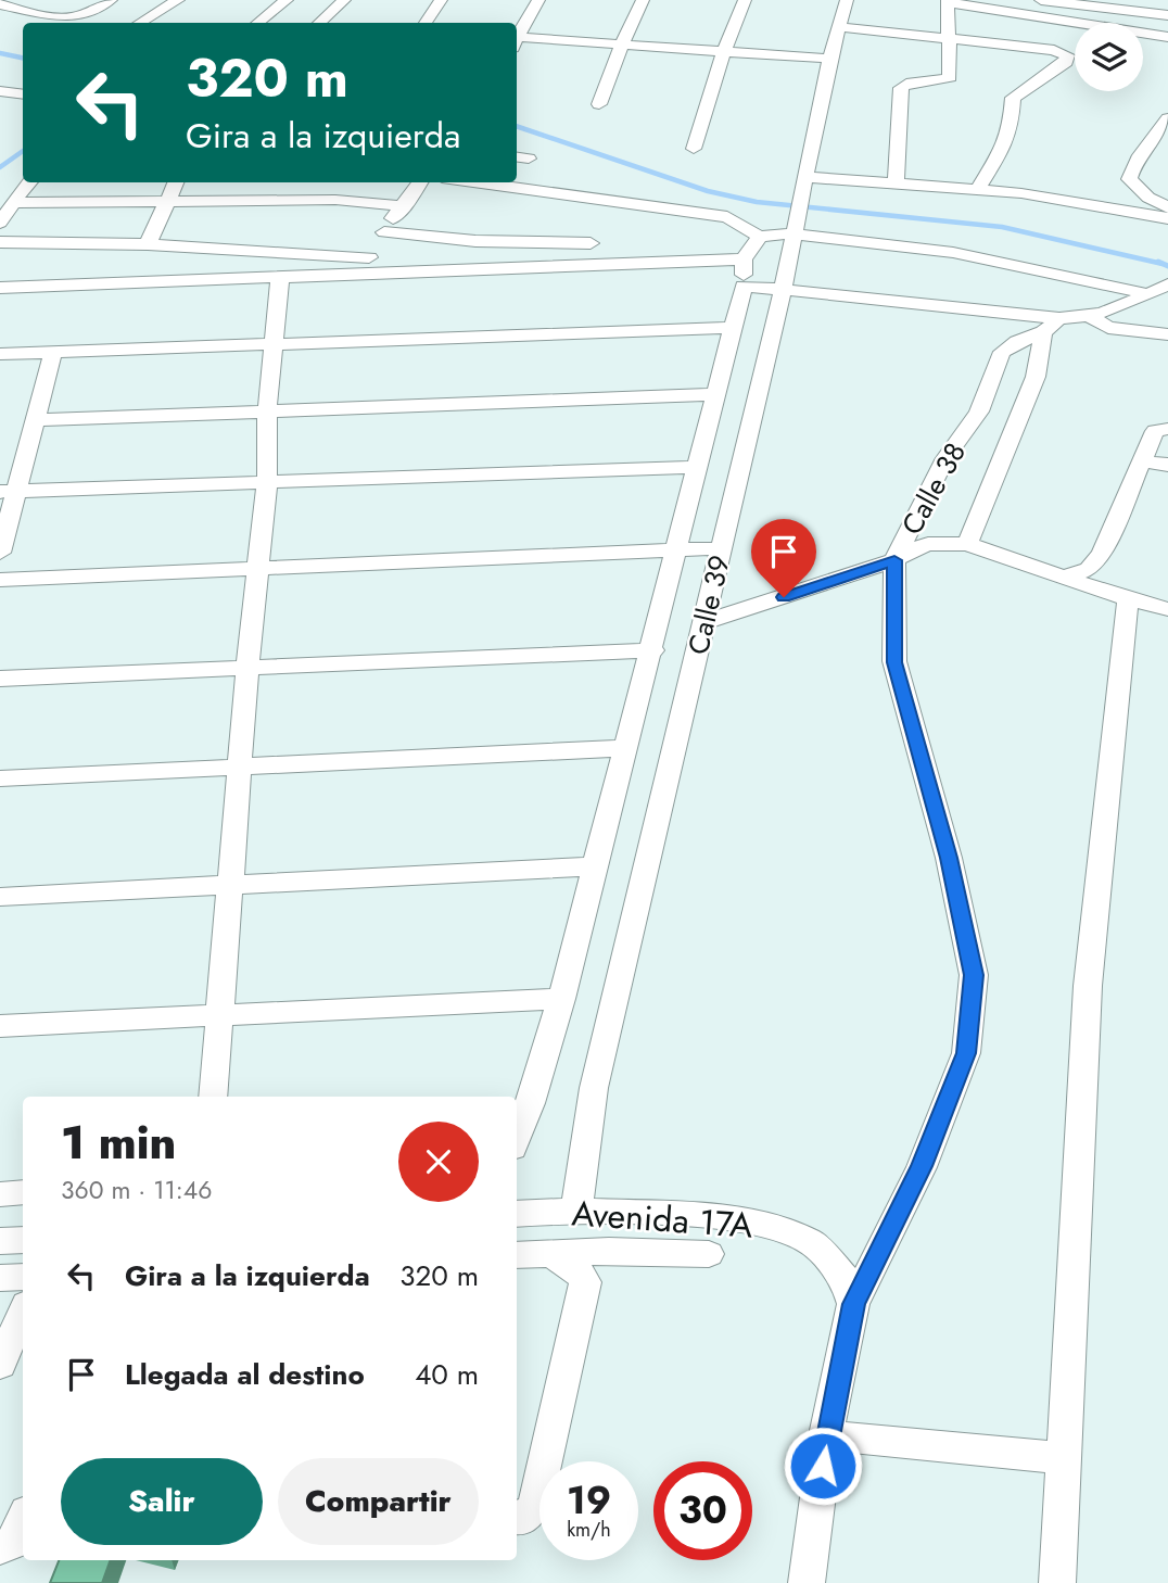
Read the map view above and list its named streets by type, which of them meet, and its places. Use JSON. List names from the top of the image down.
{
  "streets": {
    "street": ["Calle 38", "Calle 39", "Avenida 17A"]
  },
  "crossings": [
    ["Calle 39", "Avenida 17A"]
  ],
  "page": {
    "turn": ["320 m", "Gira a la izquierda"],
    "heading": ["1 min", "360 m · 11:46"],
    "list": [
      {
        "name": "Gira a la izquierda",
        "value": "320 m"
      },
      {
        "name": "Llegada al destino",
        "value": "40 m"
      }
    ],
    "buttons": ["Salir", "Compartir"],
    "speed": "19 km/h",
    "limit": "30"
  }
}
